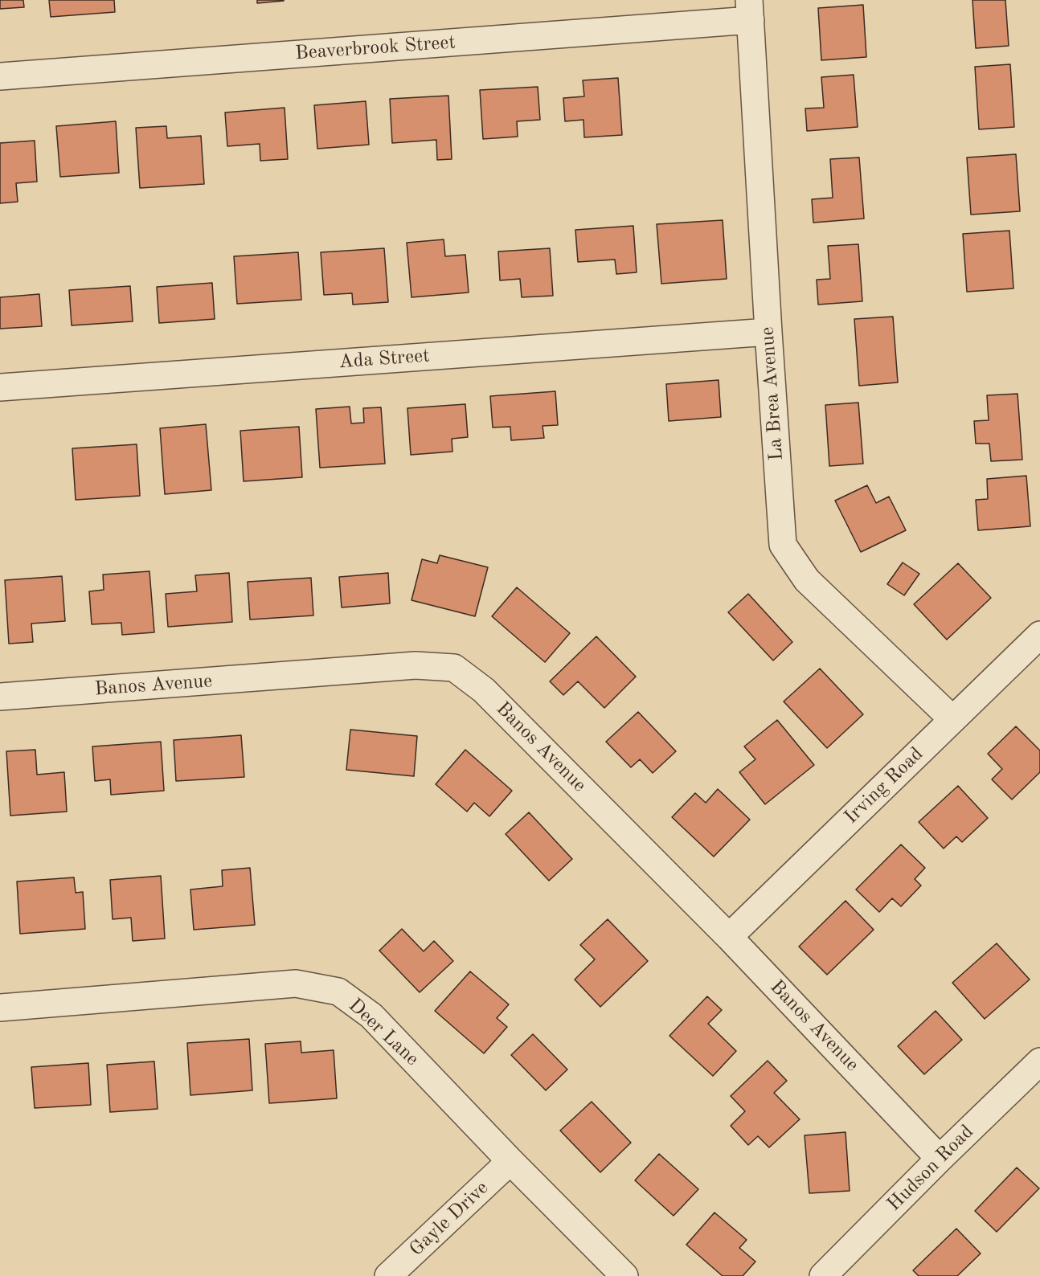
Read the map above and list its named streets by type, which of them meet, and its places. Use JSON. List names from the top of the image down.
{
  "streets": {
    "street": [
      "Beaverbrook Street",
      "Ada Street",
      "La Brea Avenue",
      "Banos Avenue",
      "Irving Road",
      "Deer Lane",
      "Hudson Road",
      "Gayle Drive"
    ]
  },
  "crossings": [
    ["Beaverbrook Street", "La Brea Avenue"],
    ["Ada Street", "La Brea Avenue"],
    ["La Brea Avenue", "Irving Road"],
    ["Banos Avenue", "Irving Road"],
    ["Banos Avenue", "Hudson Road"],
    ["Deer Lane", "Gayle Drive"]
  ]
}
